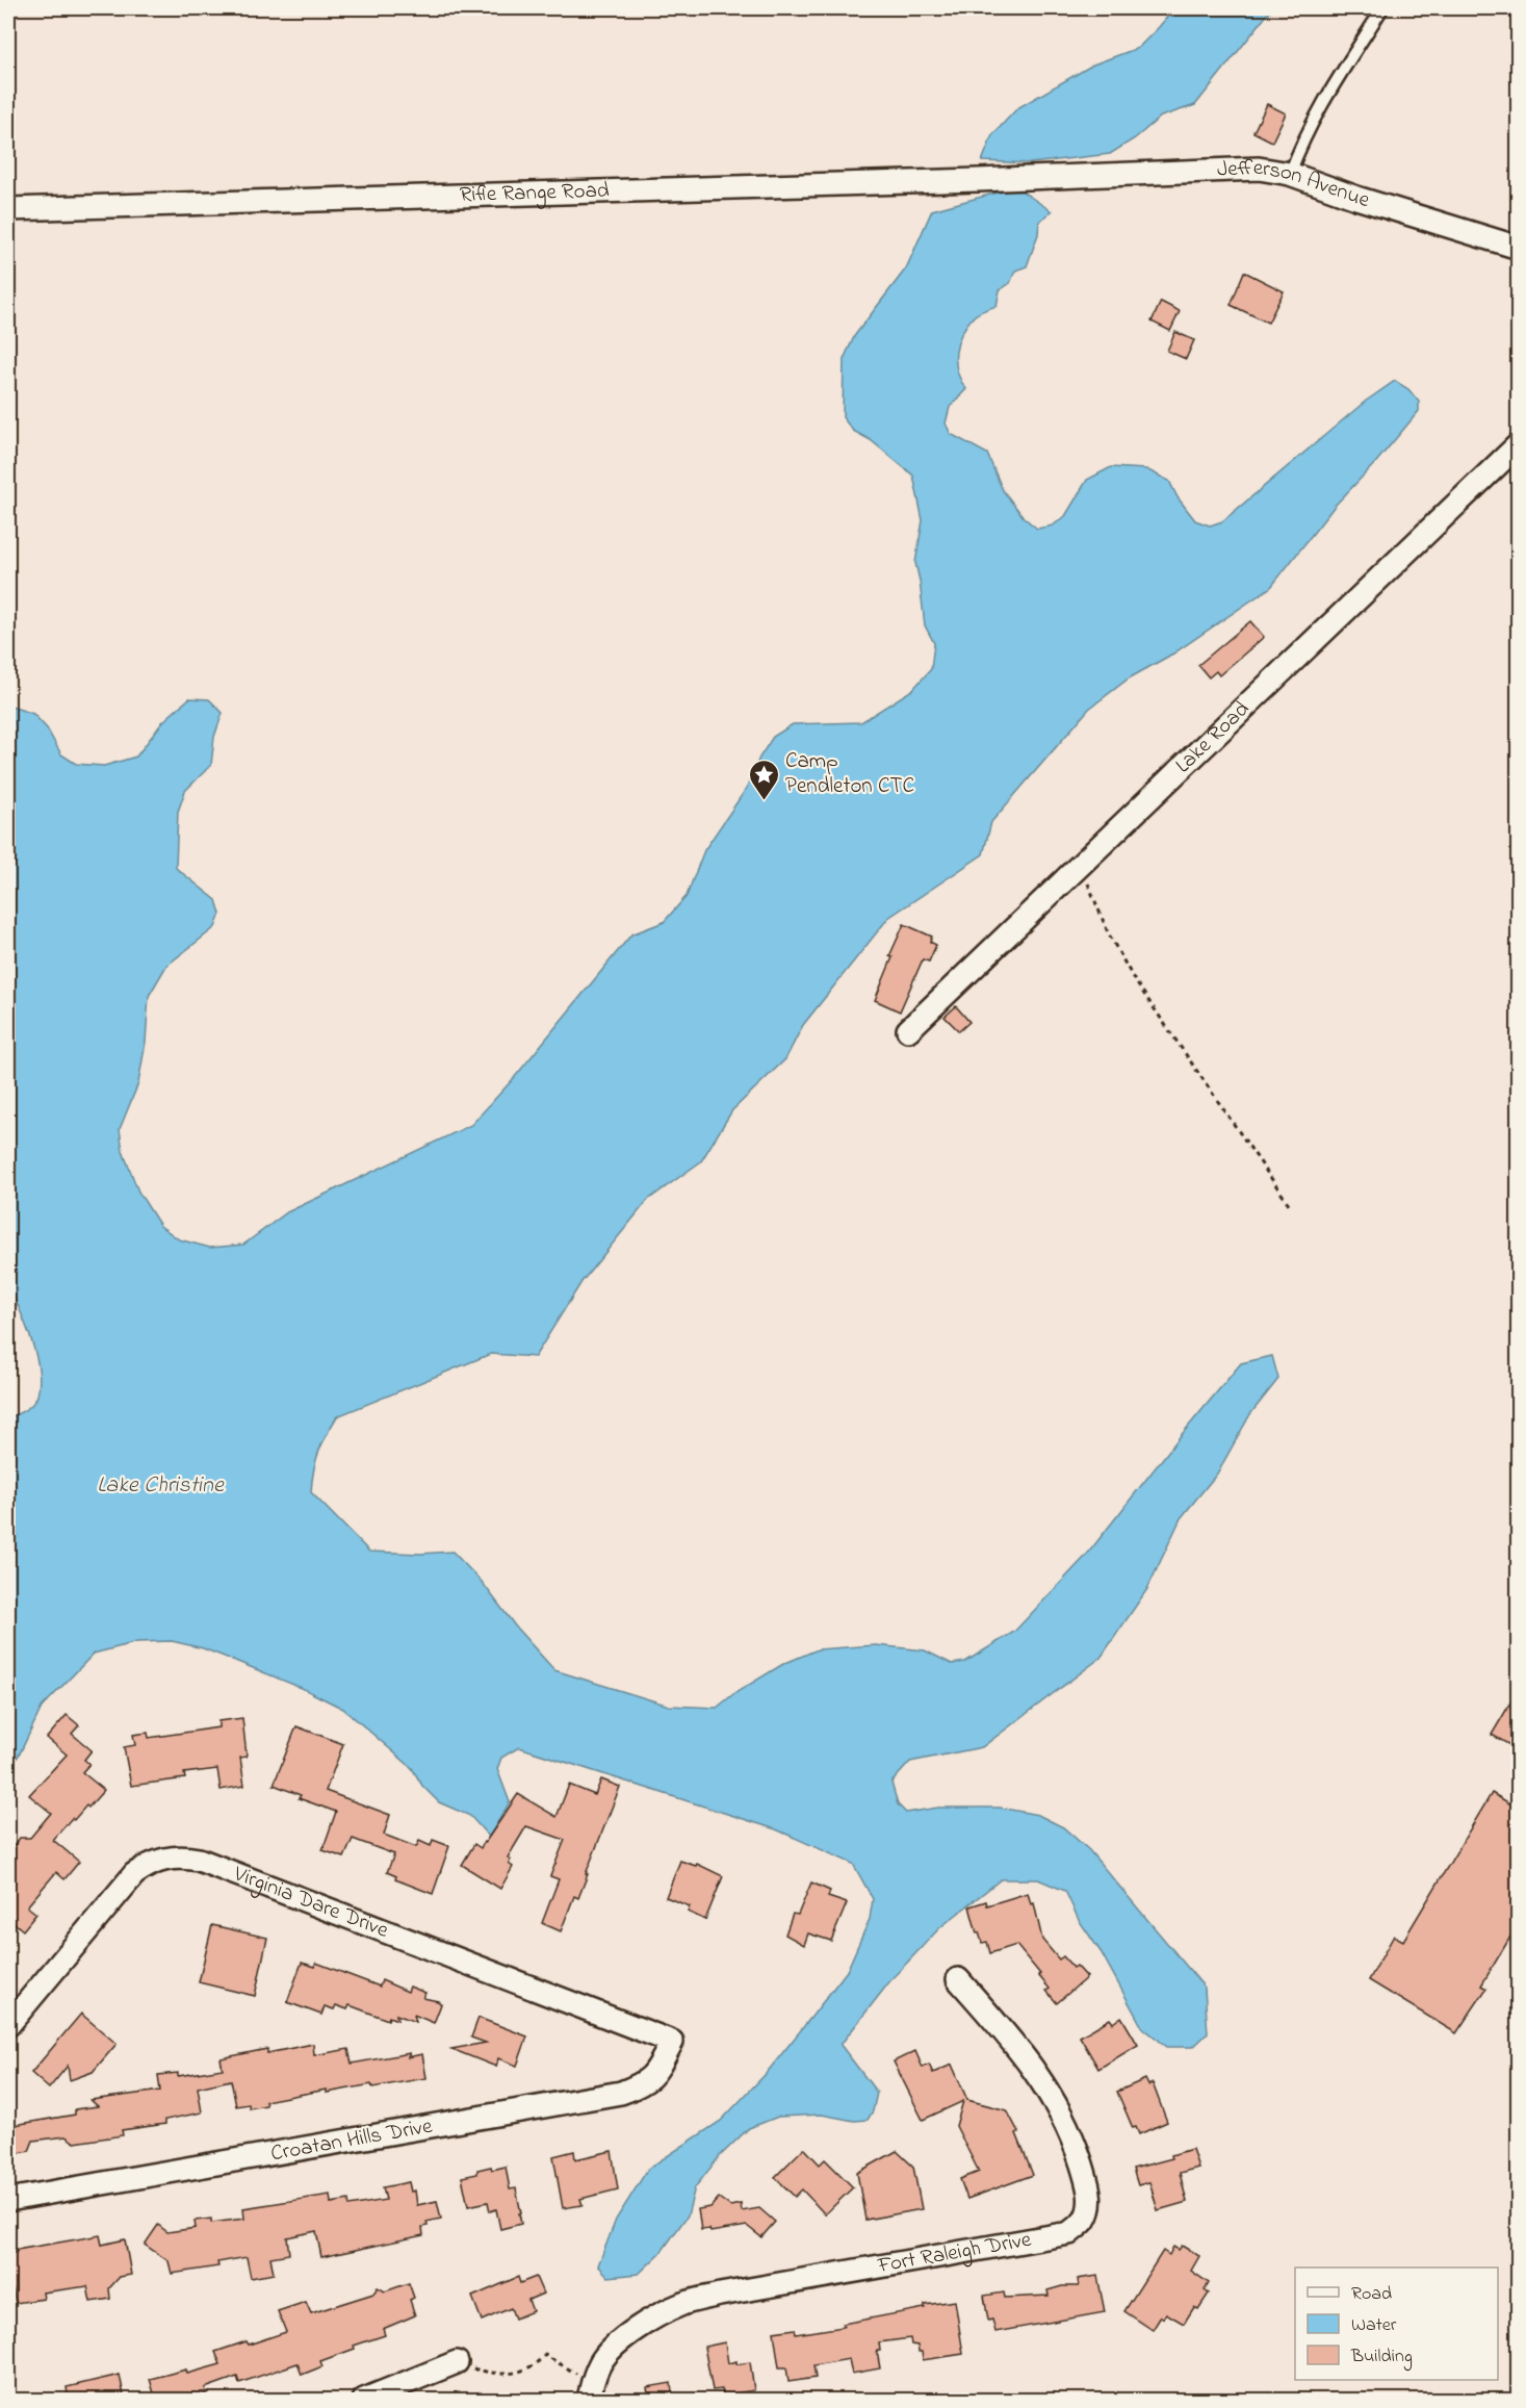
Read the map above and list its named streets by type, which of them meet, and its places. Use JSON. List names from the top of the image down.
{
  "streets": {
    "street": [
      "Jefferson Avenue",
      "Rifle Range Road",
      "Lake Road",
      "Virginia Dare Drive",
      "Croatan Hills Drive",
      "Fort Raleigh Drive"
    ]
  },
  "crossings": [
    ["Jefferson Avenue", "Rifle Range Road"],
    ["Virginia Dare Drive", "Croatan Hills Drive"]
  ],
  "water": ["Lake Christine"],
  "places": {
    "place": ["Camp Pendleton CTC"]
  },
  "legend": ["Road", "Water", "Building"]
}
